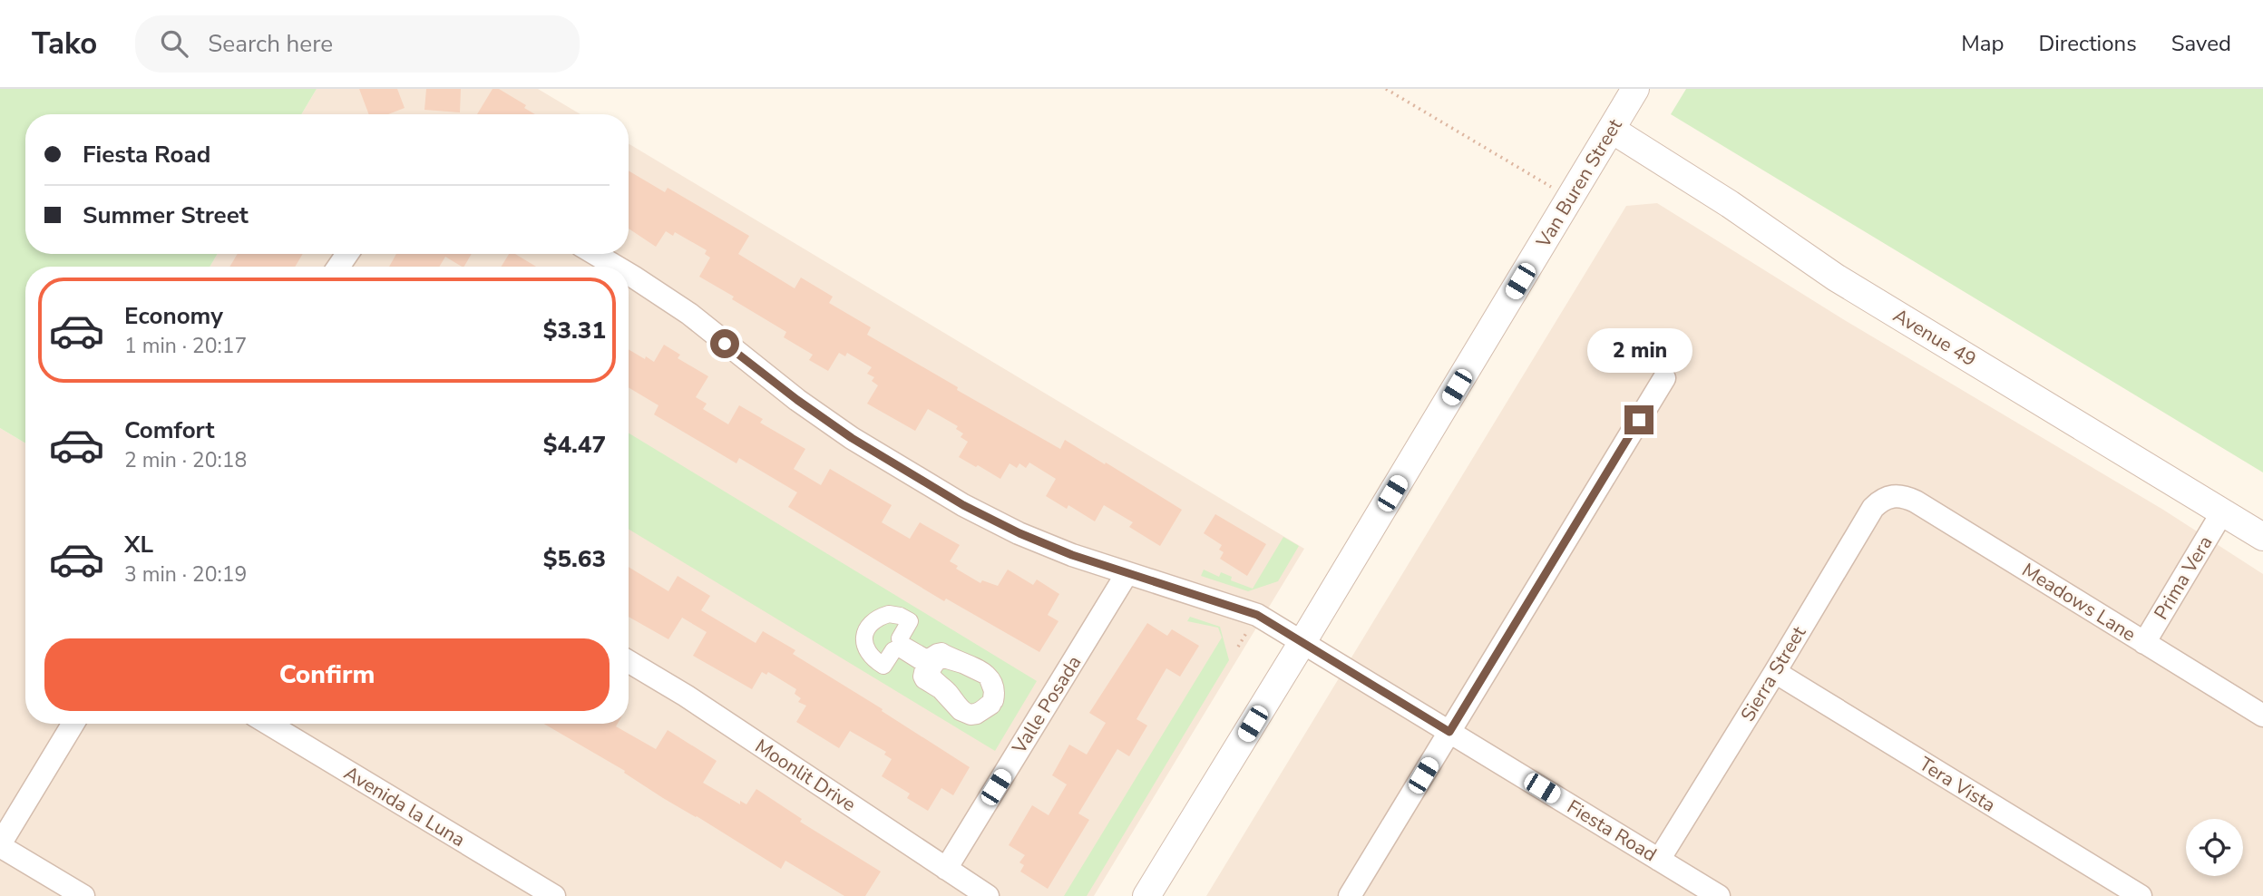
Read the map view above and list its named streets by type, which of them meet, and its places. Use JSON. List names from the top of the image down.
{
  "streets": {
    "street": [
      "Van Buren Street",
      "Avenue 49",
      "Prima Vera",
      "Meadows Lane",
      "Sierra Street",
      "Valle Posada",
      "Moonlit Drive",
      "Tera Vista",
      "Avenida la Luna",
      "Fiesta Road"
    ]
  },
  "crossings": [
    ["Van Buren Street", "Avenue 49"],
    ["Van Buren Street", "Fiesta Road"],
    ["Avenue 49", "Prima Vera"],
    ["Prima Vera", "Meadows Lane"],
    ["Meadows Lane", "Sierra Street"],
    ["Sierra Street", "Tera Vista"],
    ["Sierra Street", "Fiesta Road"],
    ["Valle Posada", "Moonlit Drive"],
    ["Valle Posada", "Fiesta Road"]
  ],
  "page": {
    "header": "Tako",
    "search": "Search here",
    "nav": ["Map", "Directions", "Saved"],
    "banner": ["Fiesta Road", "Summer Street"],
    "list": [
      {
        "name": "Economy",
        "note": "1 min · 20:17",
        "value": "$3.31"
      },
      {
        "name": "Comfort",
        "note": "2 min · 20:18",
        "value": "$4.47"
      },
      {
        "name": "XL",
        "note": "3 min · 20:19",
        "value": "$5.63"
      }
    ],
    "bubble": "2 min",
    "buttons": "Confirm"
  }
}
